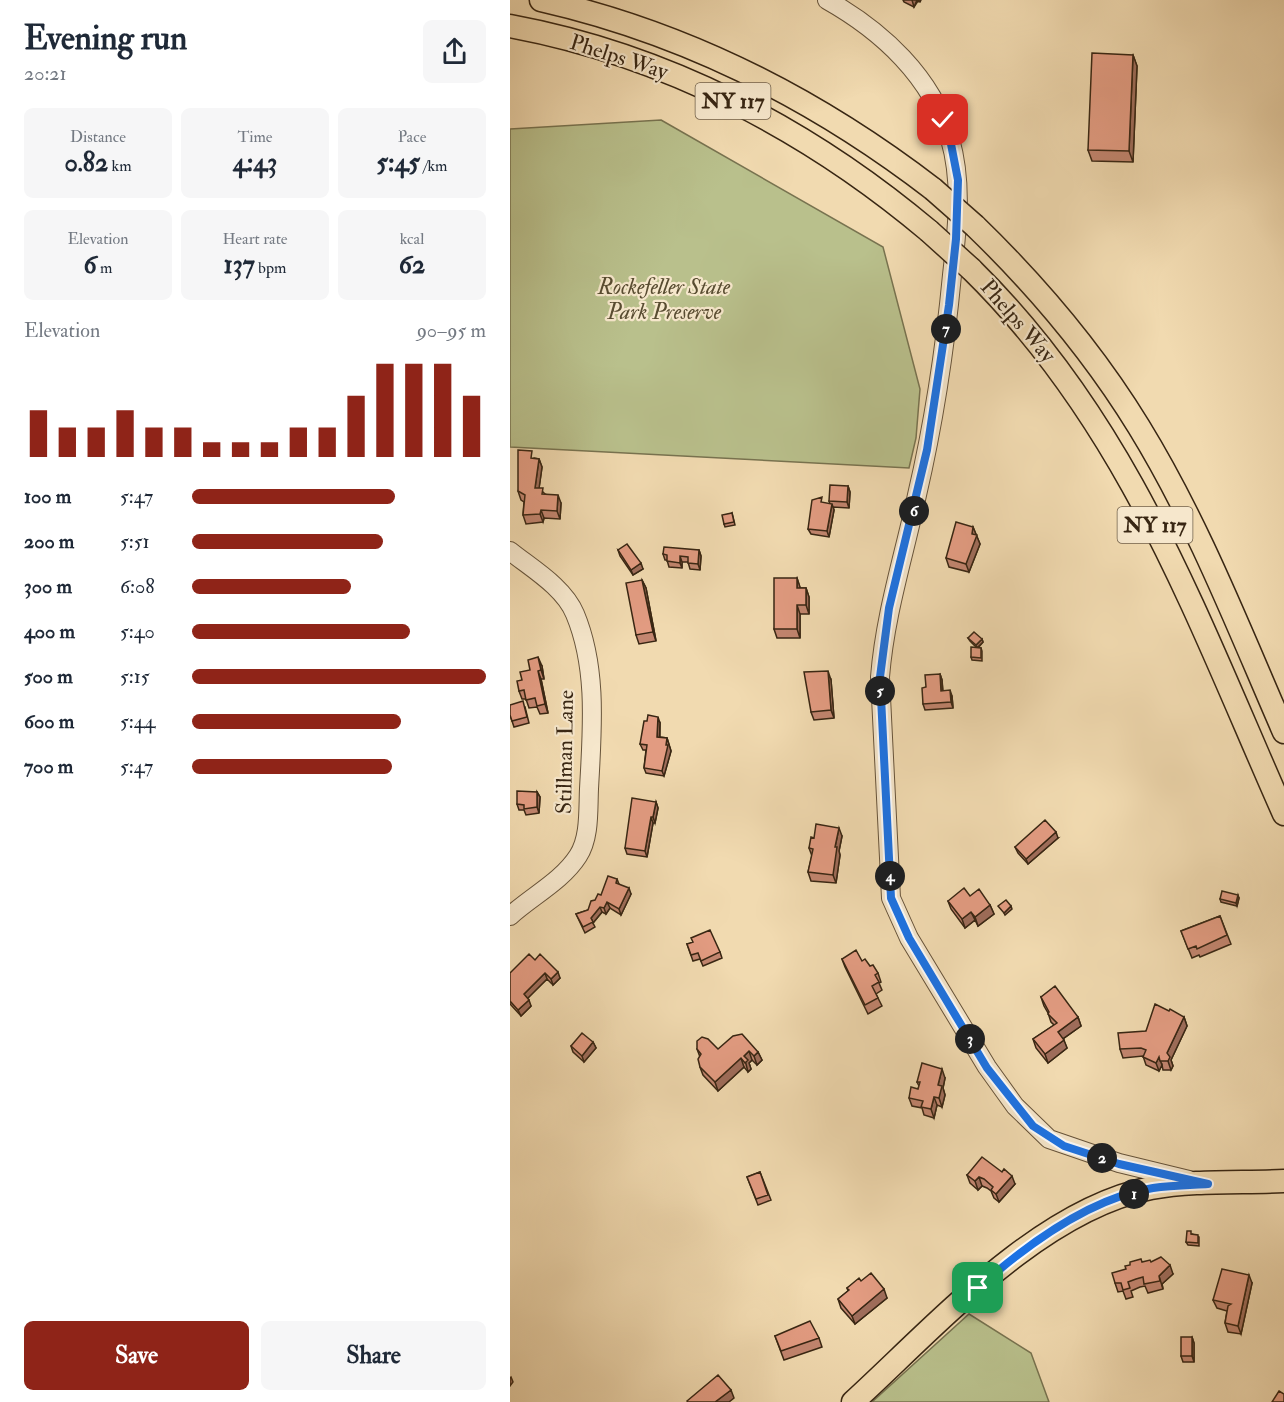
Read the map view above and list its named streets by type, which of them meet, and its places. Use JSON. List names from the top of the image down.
{
  "streets": {
    "main road": ["Phelps Way", "NY 117"],
    "street": ["Stillman Lane"]
  },
  "parks": ["Rockefeller State Park Preserve"],
  "page": {
    "heading": ["Evening run", "20:21"],
    "stats": [
      ["Distance", "0.82 km"],
      ["Time", "4:43"],
      ["Pace", "5:45 /km"],
      ["Elevation", "6 m"],
      ["Heart rate", "137 bpm"],
      ["kcal", "62"]
    ],
    "chart": ["Elevation", "90–95 m"],
    "pins": [
      "7",
      "6",
      "5",
      "4",
      "3",
      "2",
      "1"
    ],
    "list": [
      {
        "name": "100 m",
        "note": "5:47"
      },
      {
        "name": "200 m",
        "note": "5:51"
      },
      {
        "name": "300 m",
        "note": "6:08"
      },
      {
        "name": "400 m",
        "note": "5:40"
      },
      {
        "name": "500 m",
        "note": "5:15"
      },
      {
        "name": "600 m",
        "note": "5:44"
      },
      {
        "name": "700 m",
        "note": "5:47"
      }
    ],
    "buttons": ["Save", "Share"]
  }
}
